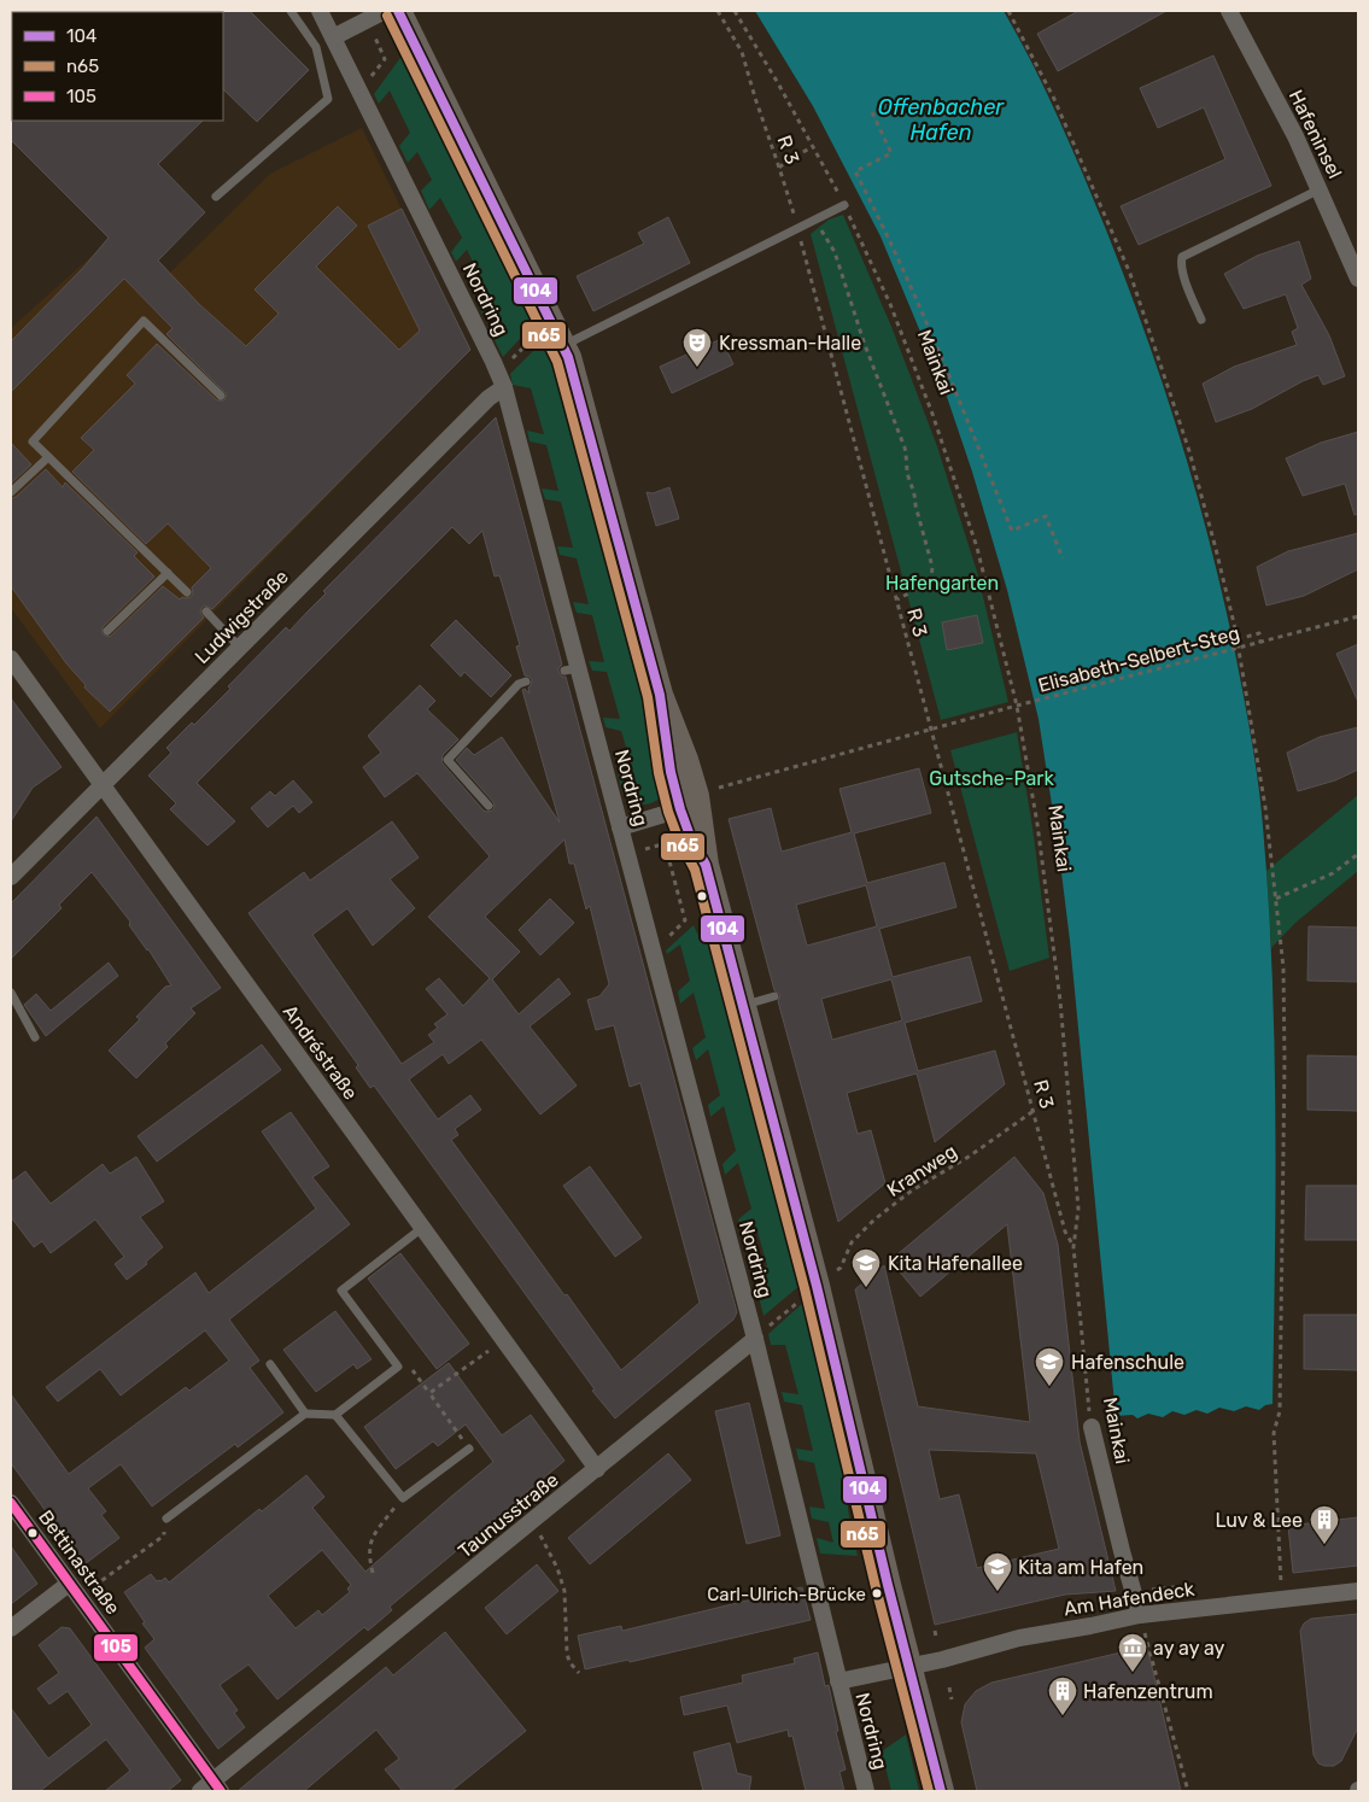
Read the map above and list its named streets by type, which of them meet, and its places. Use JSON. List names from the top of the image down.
{
  "streets": {
    "street": [
      "Hafeninsel",
      "Nordring",
      "Mainkai",
      "Ludwigstraße",
      "Andréstraße",
      "Taunusstraße",
      "Bettinastraße",
      "Am Hafendeck"
    ],
    "path": ["R 3", "Elisabeth-Selbert-Steg", "Kranweg"]
  },
  "crossings": [
    ["R 3", "Mainkai"],
    ["R 3", "Elisabeth-Selbert-Steg"],
    ["R 3", "Kranweg"],
    ["Nordring", "Ludwigstraße"],
    ["Nordring", "Taunusstraße"],
    ["Nordring", "Am Hafendeck"],
    ["Mainkai", "Elisabeth-Selbert-Steg"],
    ["Mainkai", "Am Hafendeck"],
    ["Ludwigstraße", "Andréstraße"],
    ["Andréstraße", "Taunusstraße"],
    ["Taunusstraße", "Bettinastraße"]
  ],
  "water": ["Offenbacher Hafen"],
  "parks": ["Hafengarten", "Gutsche-Park"],
  "places": {
    "theatre": ["Kressman-Halle"],
    "school or university": ["Kita Hafenallee", "Hafenschule", "Kita am Hafen"],
    "building": ["Luv & Lee", "Hafenzentrum"],
    "other": ["Carl-Ulrich-Brücke"],
    "museum": ["ay ay ay"]
  },
  "lines": ["transit line 104", "transit line n65", "transit line 105"],
  "legend": ["104", "n65", "105"]
}
